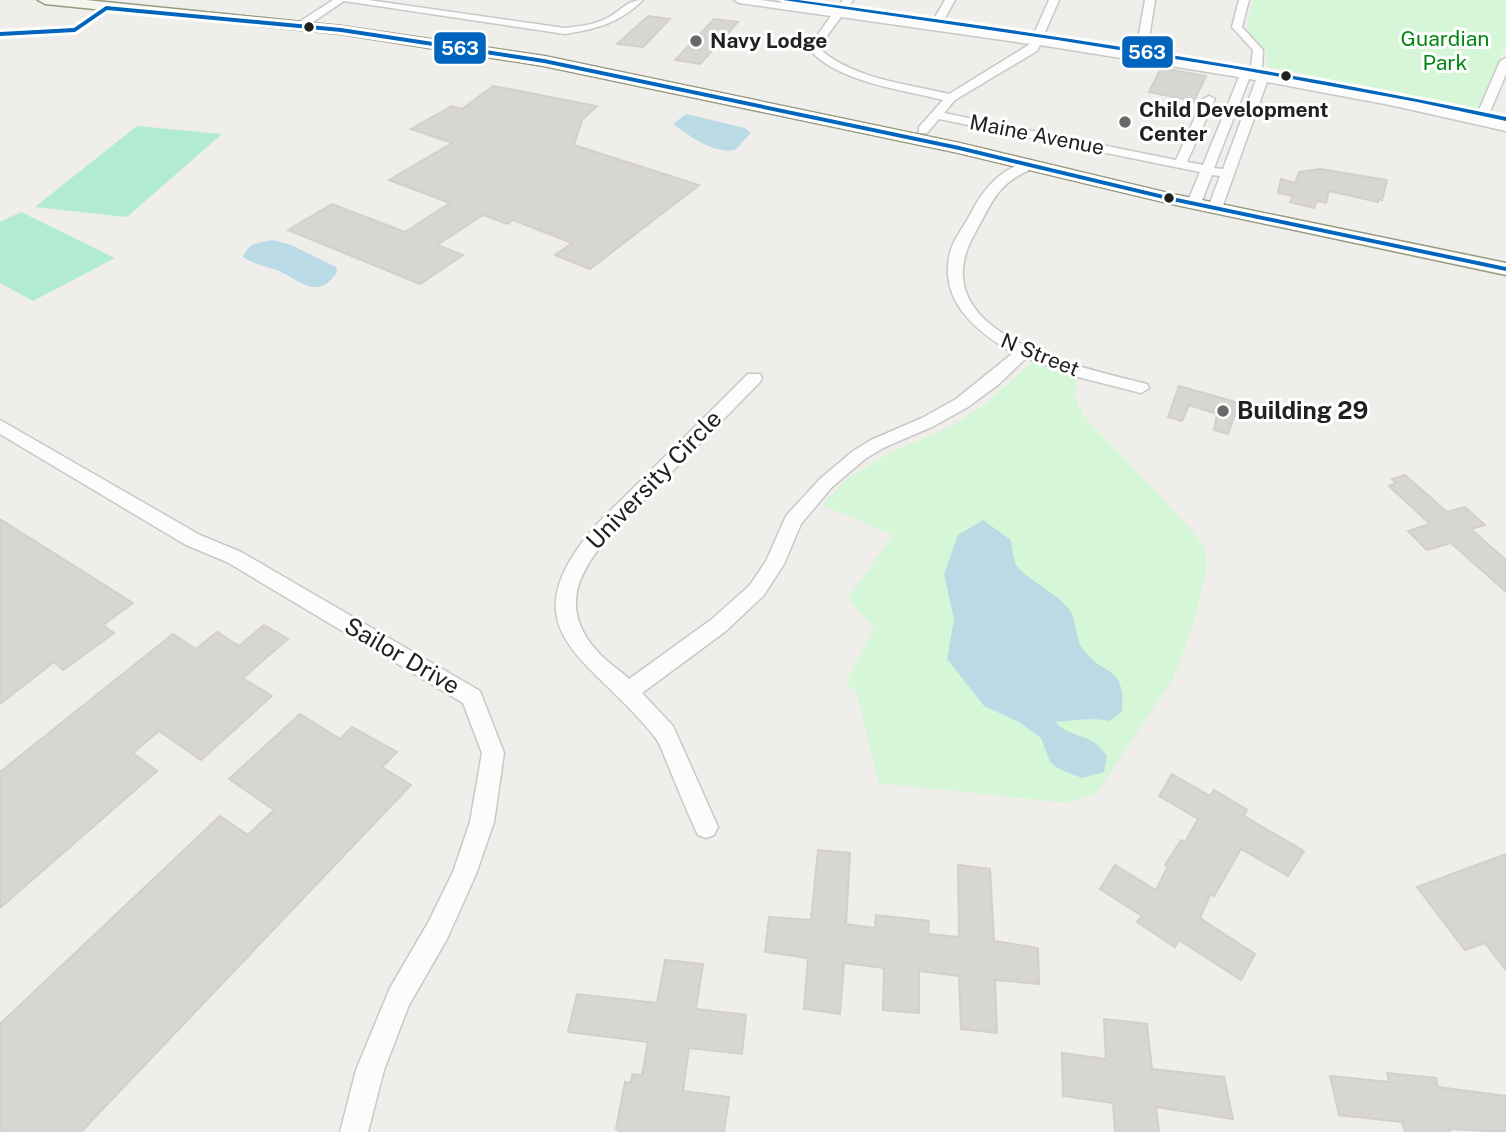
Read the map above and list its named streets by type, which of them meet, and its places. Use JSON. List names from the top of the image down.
{
  "streets": {
    "street": [
      "Maine Avenue",
      "N Street",
      "University Circle",
      "Sailor Drive"
    ]
  },
  "parks": ["Guardian Park"],
  "places": ["Navy Lodge", "Child Development Center", "Building 29"],
  "lines": ["transit line 563"]
}
